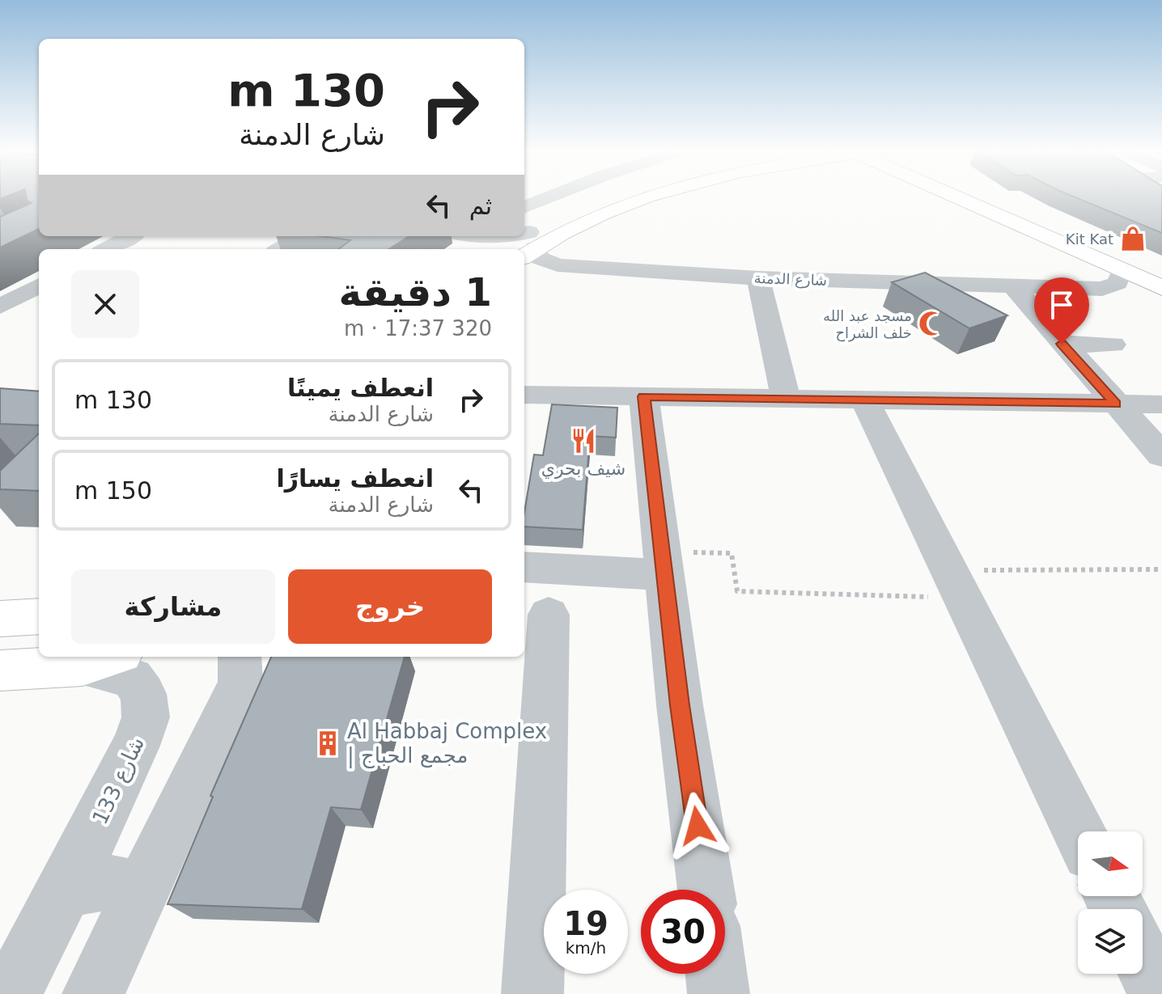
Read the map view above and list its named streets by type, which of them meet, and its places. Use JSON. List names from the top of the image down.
{
  "streets": {
    "street": ["شارع الدمنة", "شارع 133"]
  },
  "places": {
    "shop": ["Kit Kat"],
    "mosque": ["مسجد عبد الله خلف الشراح"],
    "restaurant": ["شيف بحري"],
    "building": ["Al Habbaj Complex | مجمع الحباج"]
  },
  "north": "right",
  "page": {
    "turn": ["130 m", "شارع الدمنة"],
    "then": "ثم",
    "heading": ["1 دقيقة", "320 m · 17:37"],
    "list": [
      {
        "name": "انعطف يمينًا",
        "note": "شارع الدمنة",
        "value": "130 m"
      },
      {
        "name": "انعطف يسارًا",
        "note": "شارع الدمنة",
        "value": "150 m"
      }
    ],
    "buttons": ["خروج", "مشاركة"],
    "speed": "19 km/h",
    "limit": "30"
  }
}
